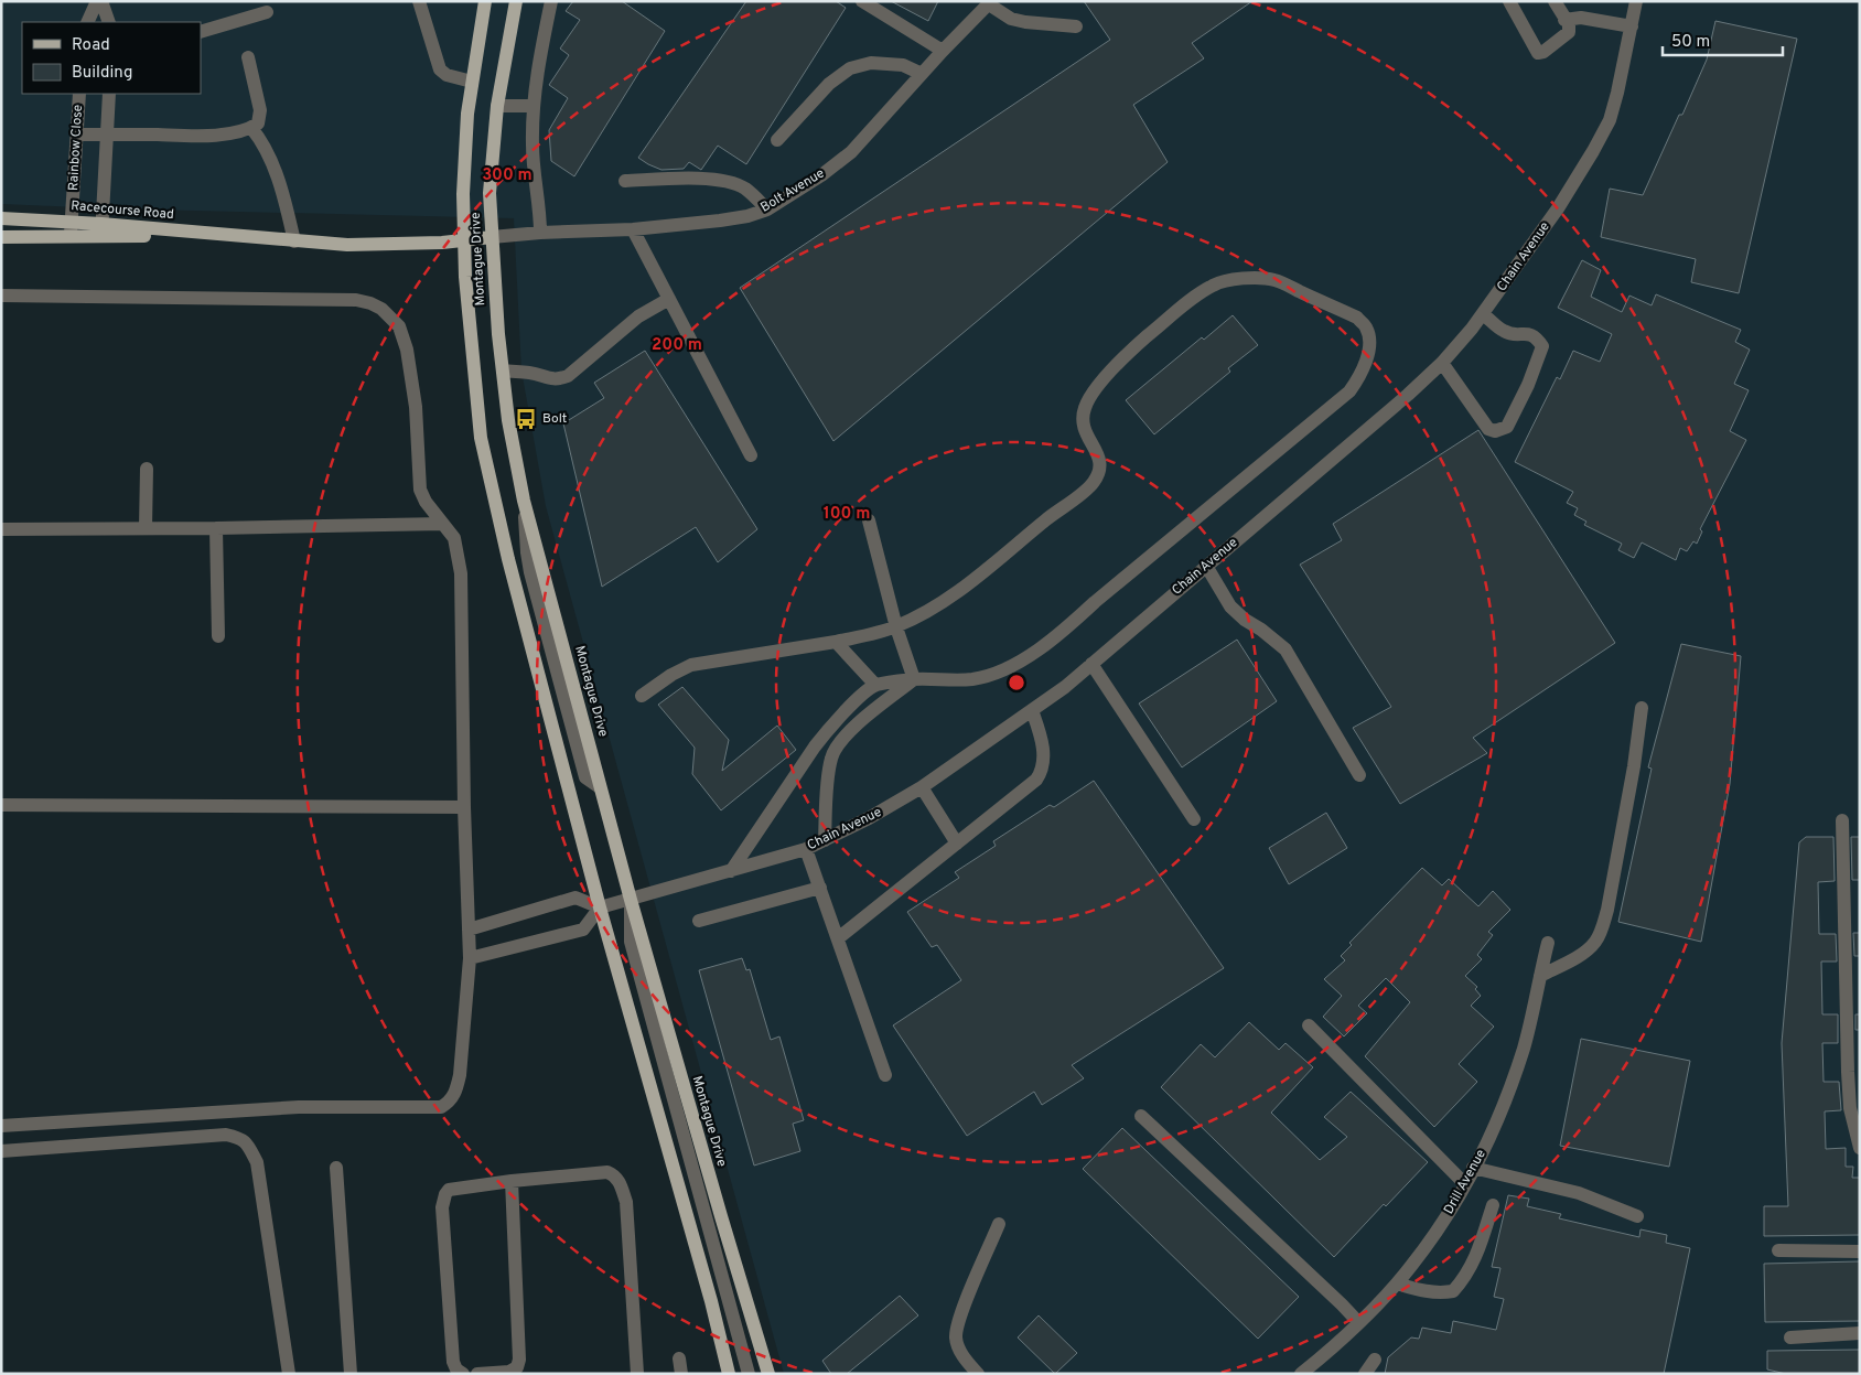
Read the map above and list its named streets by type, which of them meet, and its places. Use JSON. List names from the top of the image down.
{
  "streets": {
    "main road": ["Racecourse Road", "Montague Drive"],
    "street": [
      "Rainbow Close",
      "Bolt Avenue",
      "Chain Avenue",
      "Drill Avenue"
    ]
  },
  "crossings": [
    ["Rainbow Close", "Racecourse Road"],
    ["Bolt Avenue", "Racecourse Road"],
    ["Bolt Avenue", "Montague Drive"],
    ["Racecourse Road", "Montague Drive"],
    ["Chain Avenue", "Montague Drive"]
  ],
  "places": {
    "bus stop": ["Bolt"]
  },
  "legend": ["Road", "Building"],
  "scale_bar": "50 m",
  "rings": ["300 m", "200 m", "100 m"]
}
